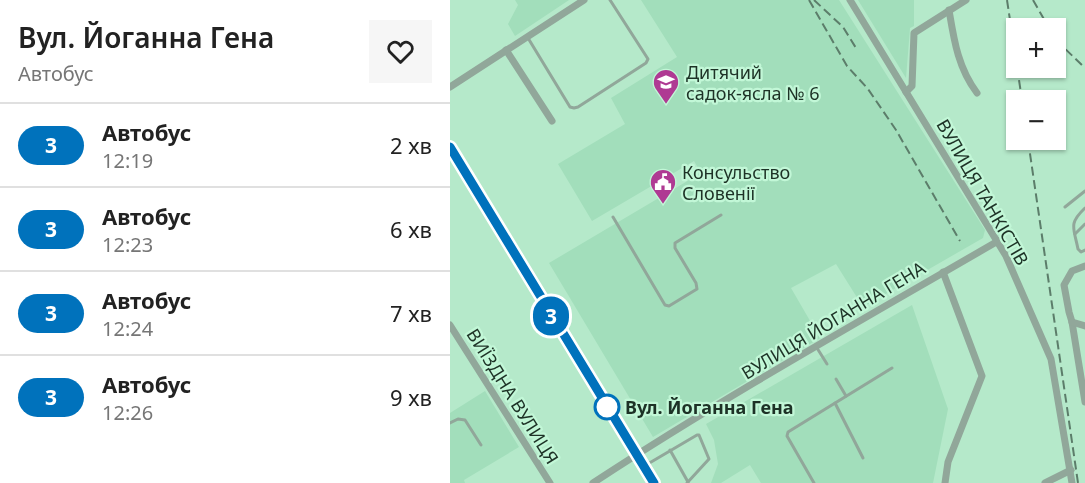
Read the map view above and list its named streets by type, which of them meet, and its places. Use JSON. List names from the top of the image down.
{
  "streets": {
    "street": ["ВУЛИЦЯ ТАНКІСТІВ", "ВУЛИЦЯ ЙОГАННА ГЕНА", "ВИЇЗДНА ВУЛИЦЯ"]
  },
  "crossings": [
    ["ВУЛИЦЯ ТАНКІСТІВ", "ВУЛИЦЯ ЙОГАННА ГЕНА"]
  ],
  "places": {
    "school or university": ["Дитячий садок-ясла № 6"],
    "public building": ["Консульство Словенії"],
    "other": ["Вул. Йоганна Гена"]
  },
  "lines": ["bus line 3"],
  "page": {
    "heading": ["Вул. Йоганна Гена", "Автобус"],
    "on_map": "3",
    "map_buttons": ["+", "−"],
    "list": [
      {
        "mark": "3",
        "name": "Автобус",
        "note": "12:19",
        "value": "2 хв"
      },
      {
        "mark": "3",
        "name": "Автобус",
        "note": "12:23",
        "value": "6 хв"
      },
      {
        "mark": "3",
        "name": "Автобус",
        "note": "12:24",
        "value": "7 хв"
      },
      {
        "mark": "3",
        "name": "Автобус",
        "note": "12:26",
        "value": "9 хв"
      }
    ]
  }
}
